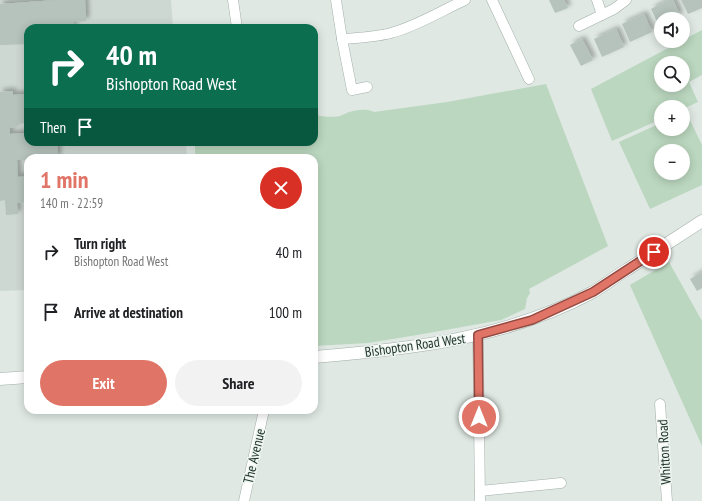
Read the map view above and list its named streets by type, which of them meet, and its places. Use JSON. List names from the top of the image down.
{
  "streets": {
    "street": ["Bishopton Road West", "Whitton Road", "The Avenue"]
  },
  "page": {
    "map_buttons": ["+", "−"],
    "turn": ["40 m", "Bishopton Road West"],
    "then": "Then",
    "heading": ["1 min", "140 m · 22:59"],
    "list": [
      {
        "name": "Turn right",
        "note": "Bishopton Road West",
        "value": "40 m"
      },
      {
        "name": "Arrive at destination",
        "value": "100 m"
      }
    ],
    "buttons": ["Exit", "Share"]
  }
}
